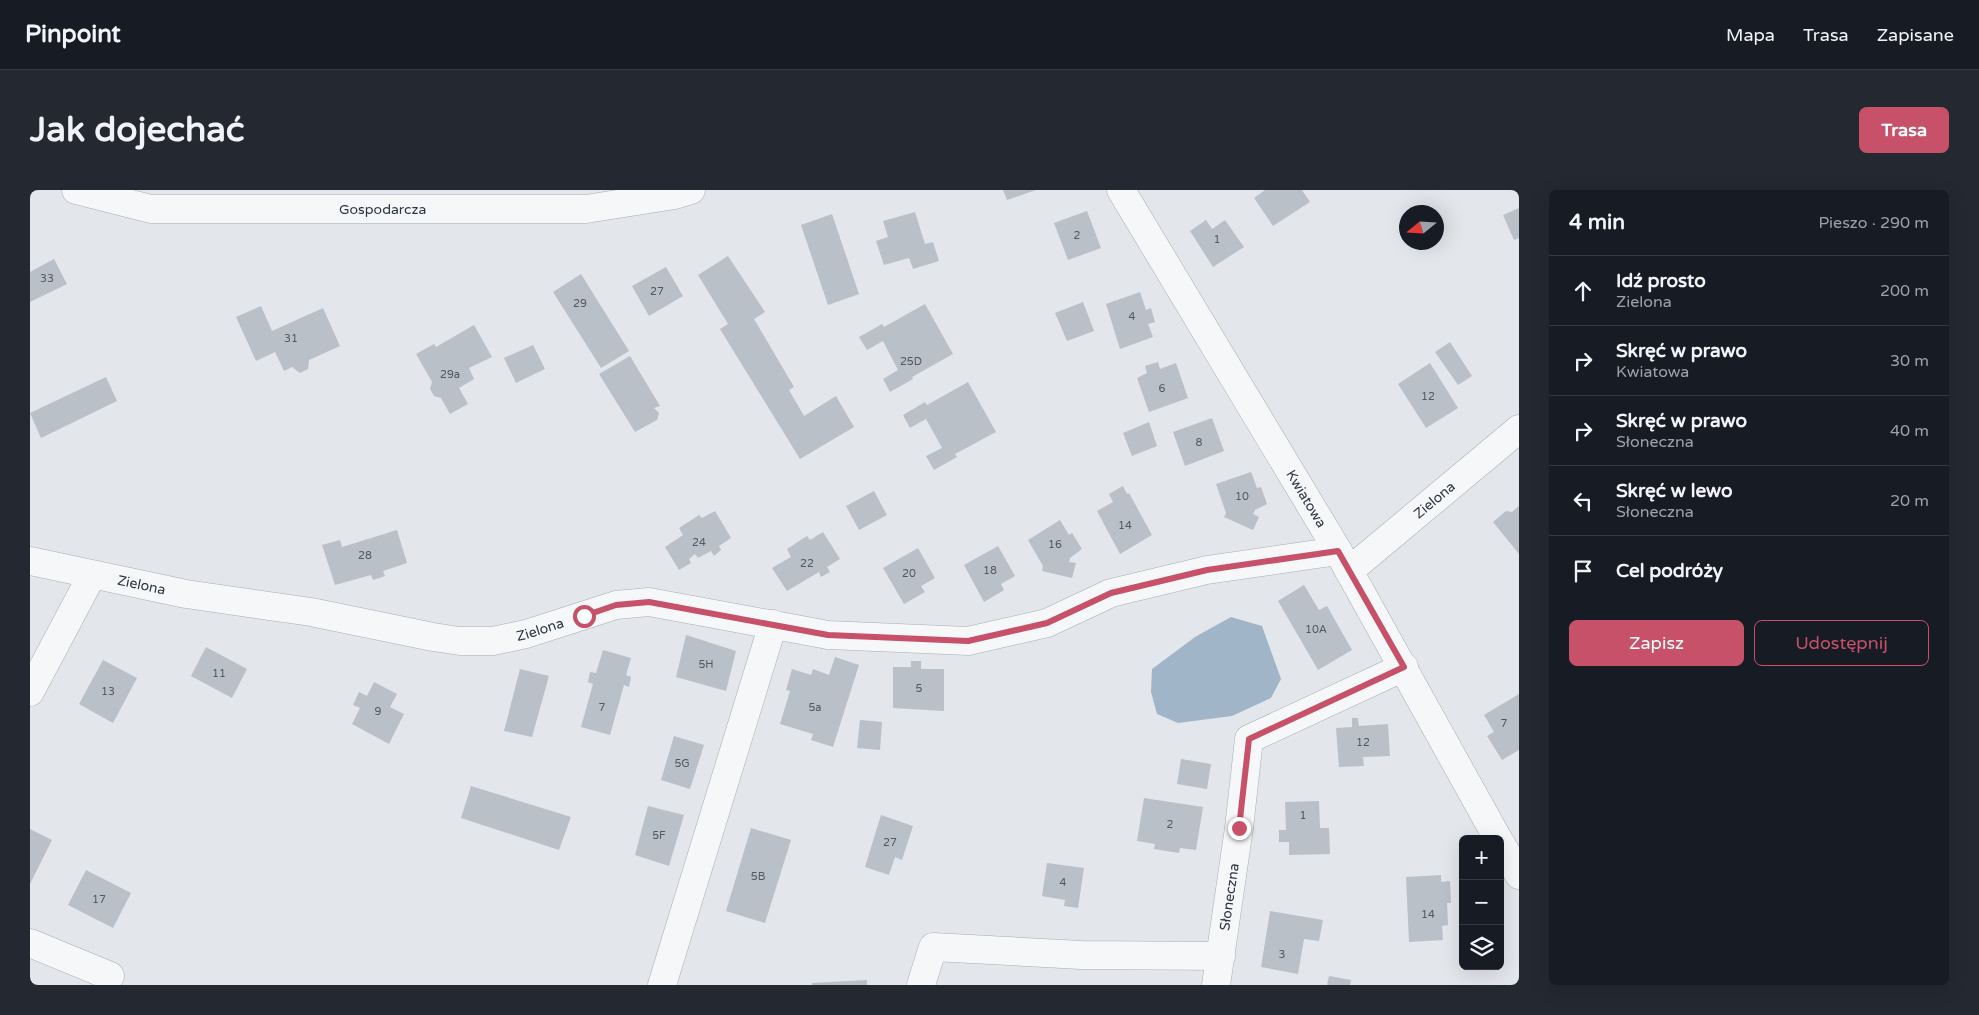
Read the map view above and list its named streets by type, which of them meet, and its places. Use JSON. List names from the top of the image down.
{
  "streets": {
    "street": [
      "Gospodarcza",
      "Kwiatowa",
      "Zielona",
      "Słoneczna"
    ]
  },
  "crossings": [
    ["Kwiatowa", "Zielona"],
    ["Kwiatowa", "Słoneczna"]
  ],
  "house_numbers": [
    "2",
    "1",
    "33",
    "27",
    "29",
    "4",
    "31",
    "25D",
    "29a",
    "6",
    "12",
    "8",
    "10",
    "14",
    "24",
    "16",
    "28",
    "22",
    "18",
    "20",
    "10A",
    "5H",
    "11",
    "5",
    "13",
    "7",
    "5a",
    "9",
    "7",
    "12",
    "5G",
    "1",
    "2",
    "5F",
    "27",
    "5B",
    "4",
    "17",
    "14",
    "3"
  ],
  "north": "left",
  "page": {
    "header": "Pinpoint",
    "nav": ["Mapa", "Trasa", "Zapisane"],
    "buttons": [
      "Trasa",
      ["Zapisz", "Udostępnij"]
    ],
    "title": "Jak dojechać",
    "heading": ["4 min", "Pieszo · 290 m"],
    "list": [
      ["Idź prosto", "Zielona", "200 m"],
      ["Skręć w prawo", "Kwiatowa", "30 m"],
      ["Skręć w prawo", "Słoneczna", "40 m"],
      ["Skręć w lewo", "Słoneczna", "20 m"],
      "Cel podróży"
    ],
    "map_buttons": ["+", "−"]
  }
}
